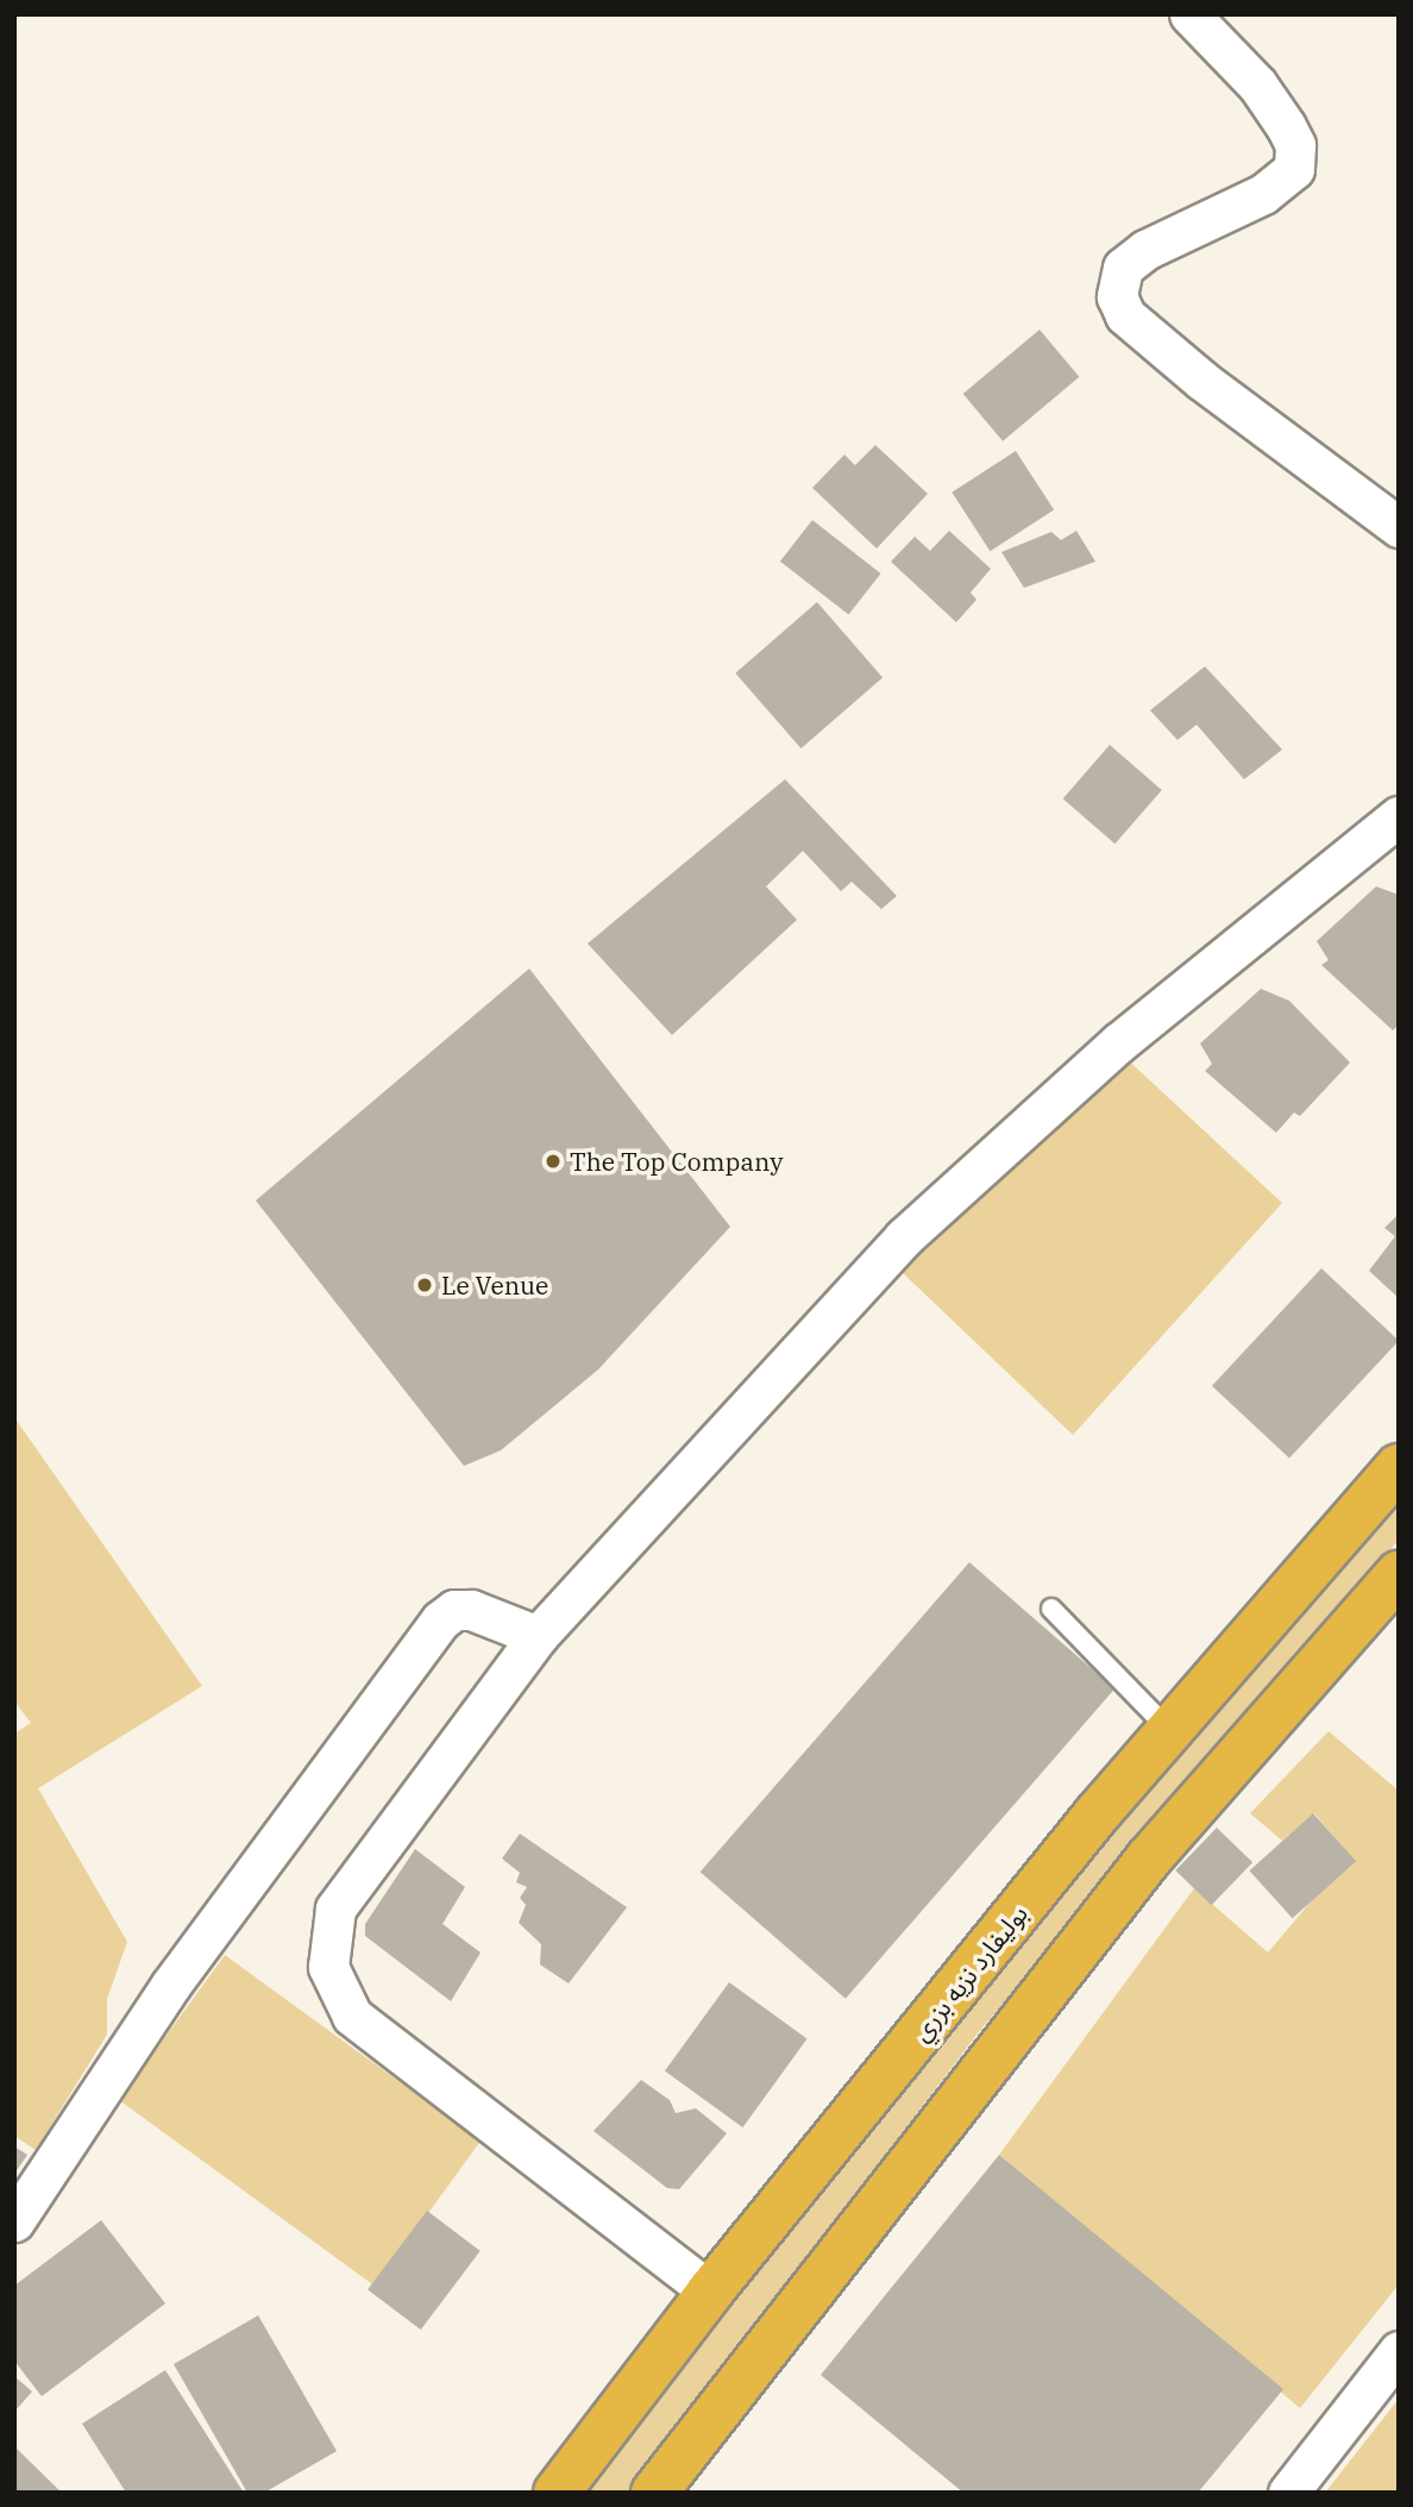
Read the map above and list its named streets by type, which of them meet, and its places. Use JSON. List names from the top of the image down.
{
  "streets": {
    "highway": ["بوليفارد نزيه بزري"]
  },
  "places": ["The Top Company", "Le Venue"]
}
